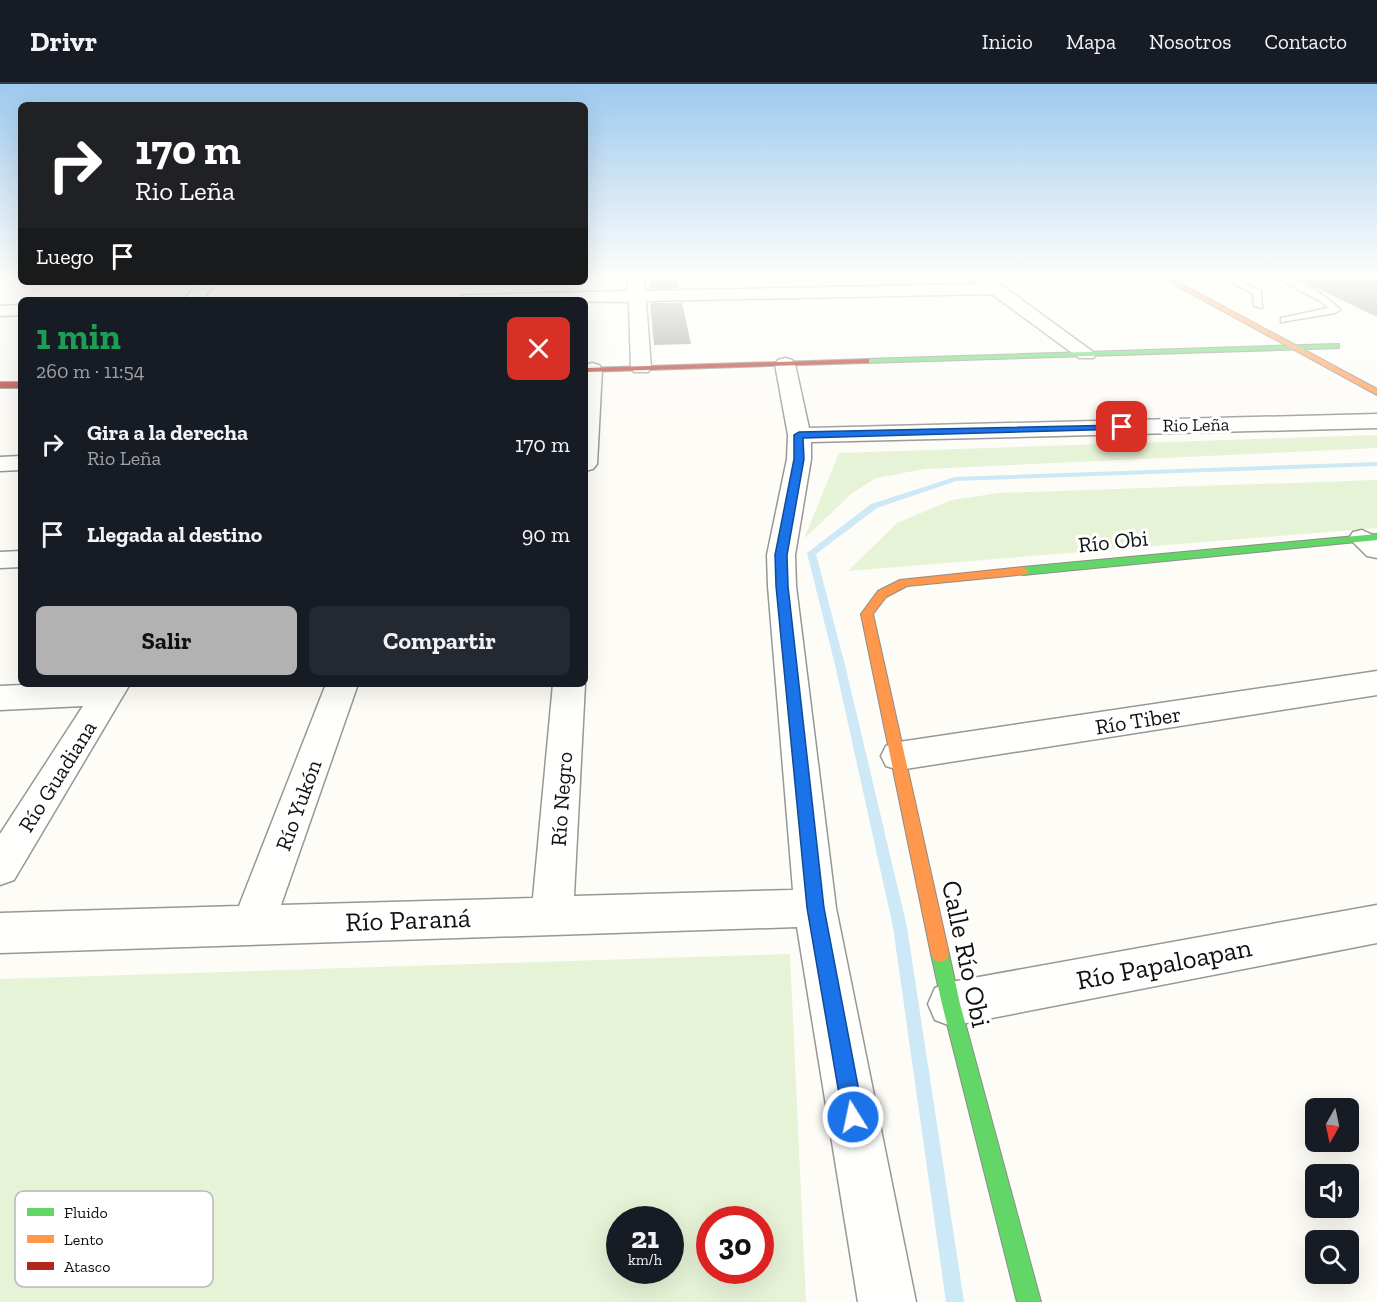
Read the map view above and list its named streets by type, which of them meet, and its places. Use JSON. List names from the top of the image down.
{
  "streets": {
    "main road": ["Río Obi", "Calle Río Obi"],
    "street": [
      "Rio Leña",
      "Río Tiber",
      "Río Guadiana",
      "Río Negro",
      "Río Yukón",
      "Río Paraná",
      "Río Papaloapan"
    ]
  },
  "crossings": [
    ["Río Obi", "Calle Río Obi"],
    ["Río Tiber", "Calle Río Obi"],
    ["Río Negro", "Río Paraná"],
    ["Río Yukón", "Río Paraná"],
    ["Calle Río Obi", "Río Papaloapan"]
  ],
  "legend": ["Fluido", "Lento", "Atasco"],
  "north": "bottom",
  "page": {
    "header": "Drivr",
    "nav": [
      "Inicio",
      "Mapa",
      "Nosotros",
      "Contacto"
    ],
    "turn": ["170 m", "Rio Leña"],
    "then": "Luego",
    "heading": ["1 min", "260 m · 11:54"],
    "list": [
      {
        "name": "Gira a la derecha",
        "note": "Rio Leña",
        "value": "170 m"
      },
      {
        "name": "Llegada al destino",
        "value": "90 m"
      }
    ],
    "buttons": ["Salir", "Compartir"],
    "speed": "21 km/h",
    "limit": "30"
  }
}
